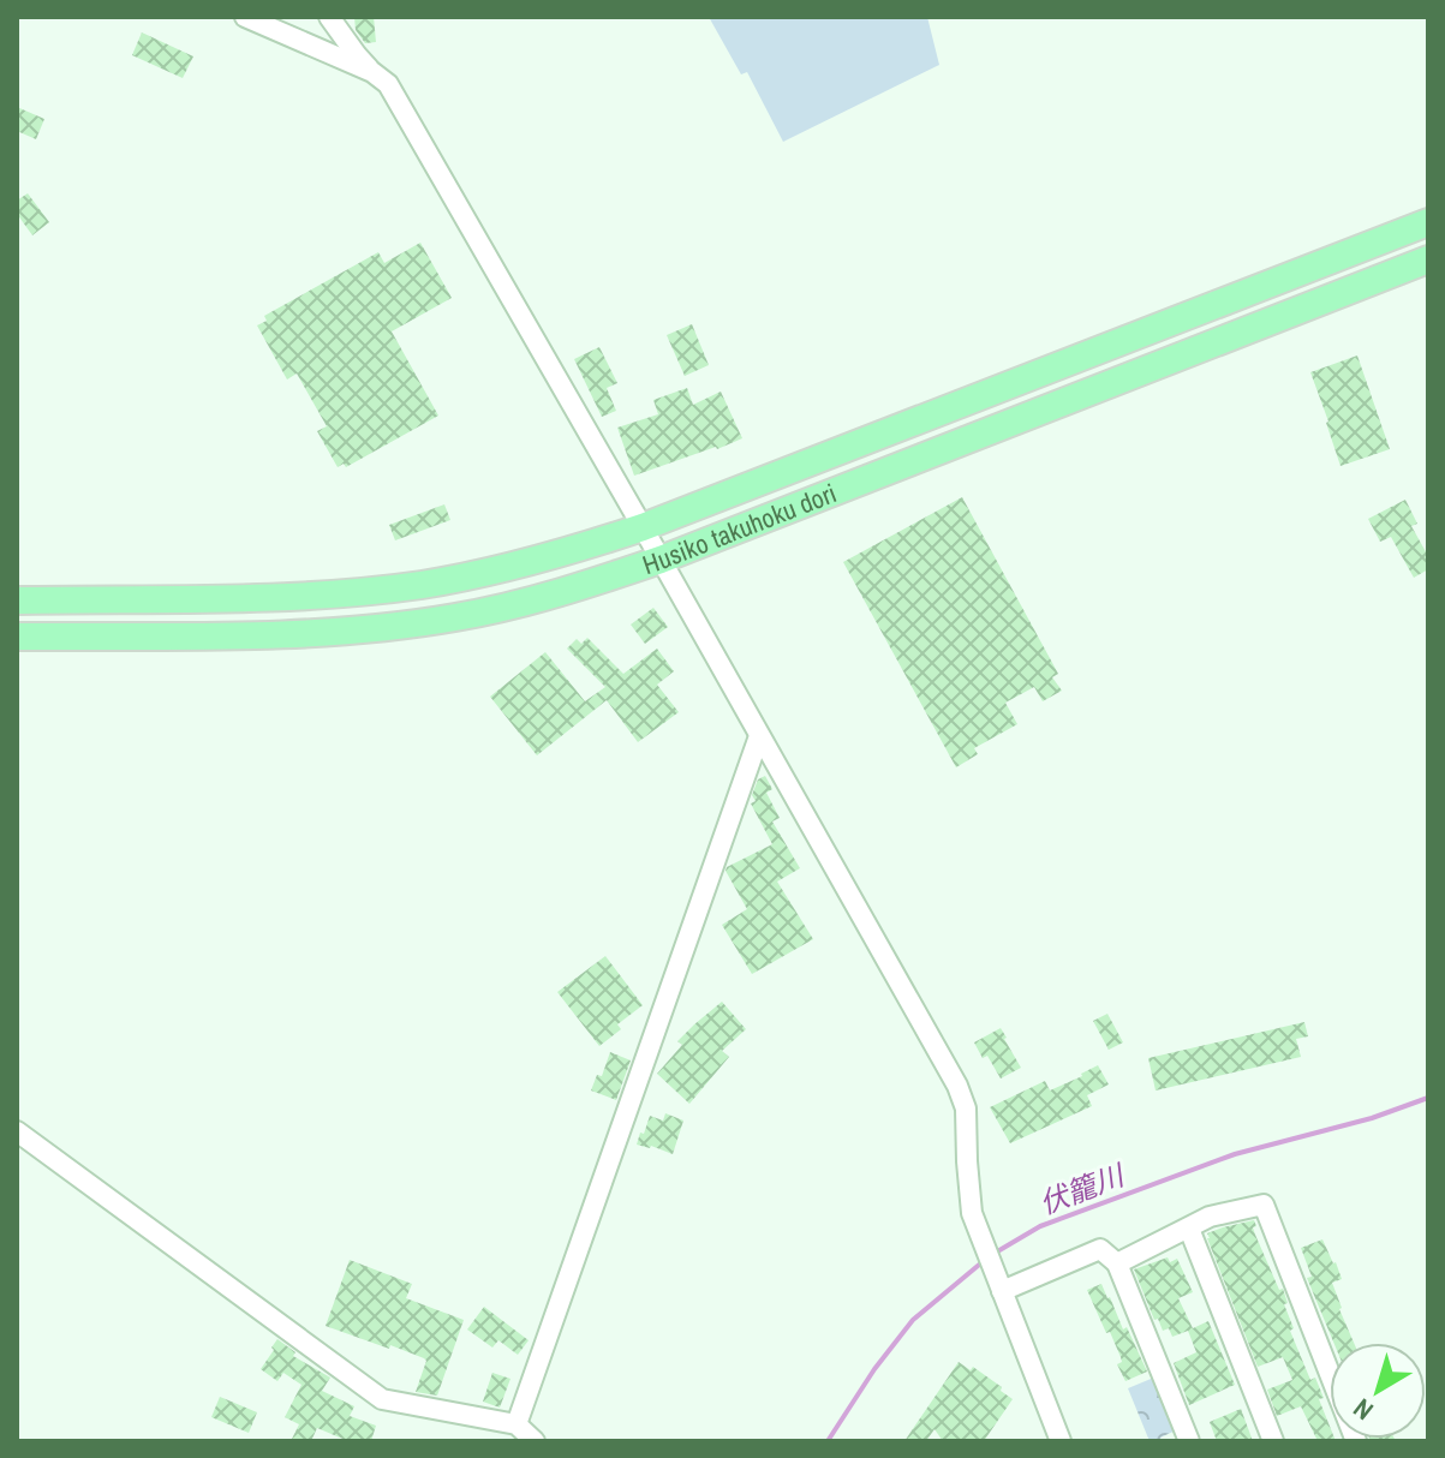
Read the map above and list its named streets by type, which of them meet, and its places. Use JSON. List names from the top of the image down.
{
  "streets": {
    "main road": ["Husiko takuhoku dori"]
  },
  "water": ["伏籠川"],
  "north": "bottom left"
}
